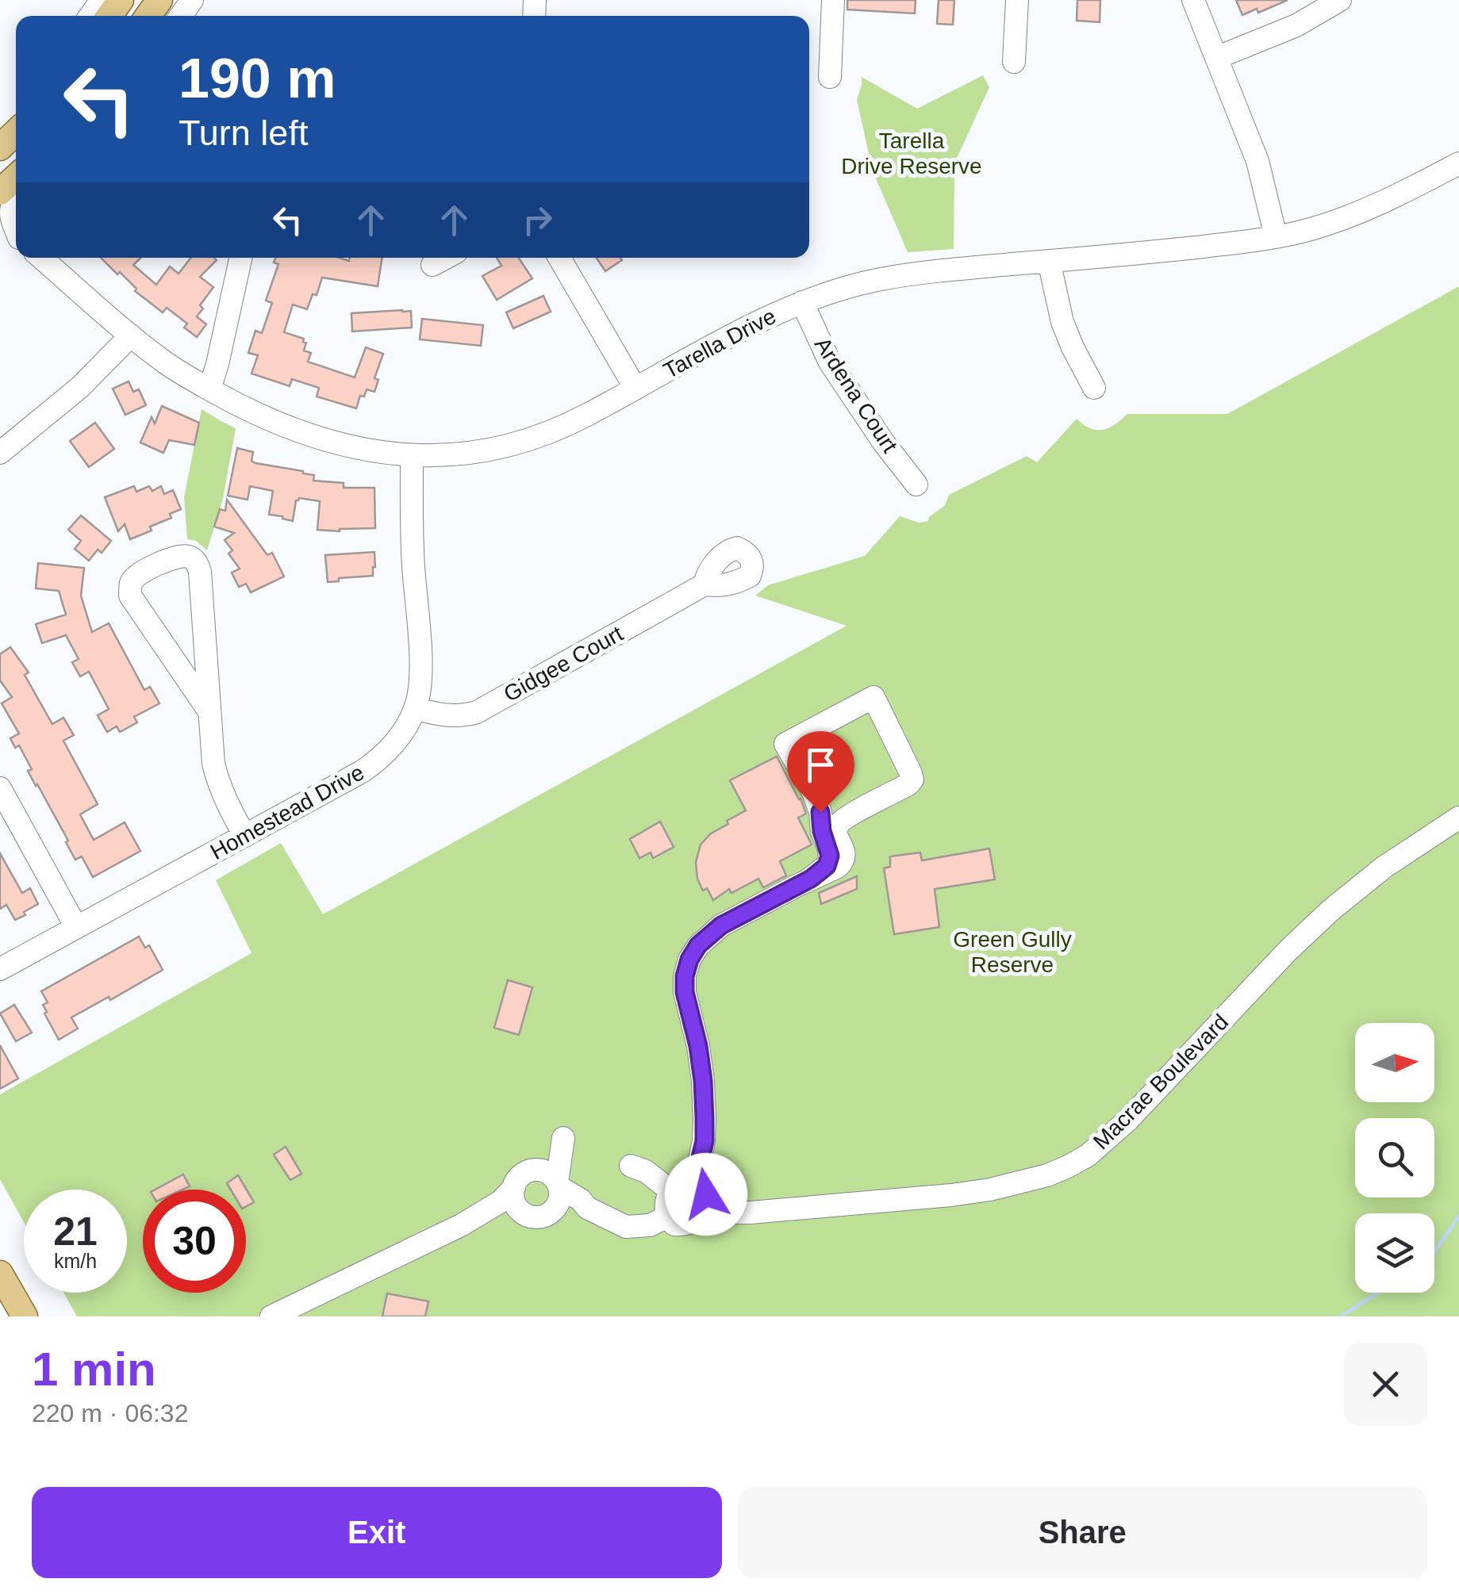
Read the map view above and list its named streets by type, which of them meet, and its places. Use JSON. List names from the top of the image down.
{
  "streets": {
    "street": [
      "Tarella Drive",
      "Ardena Court",
      "Gidgee Court",
      "Homestead Drive",
      "Macrae Boulevard"
    ]
  },
  "crossings": [
    ["Tarella Drive", "Ardena Court"],
    ["Tarella Drive", "Homestead Drive"],
    ["Gidgee Court", "Homestead Drive"]
  ],
  "parks": ["Tarella Drive Reserve", "Green Gully Reserve"],
  "north": "right",
  "page": {
    "turn": ["190 m", "Turn left"],
    "speed": "21 km/h",
    "limit": "30",
    "heading": ["1 min", "220 m · 06:32"],
    "buttons": ["Exit", "Share"]
  }
}
